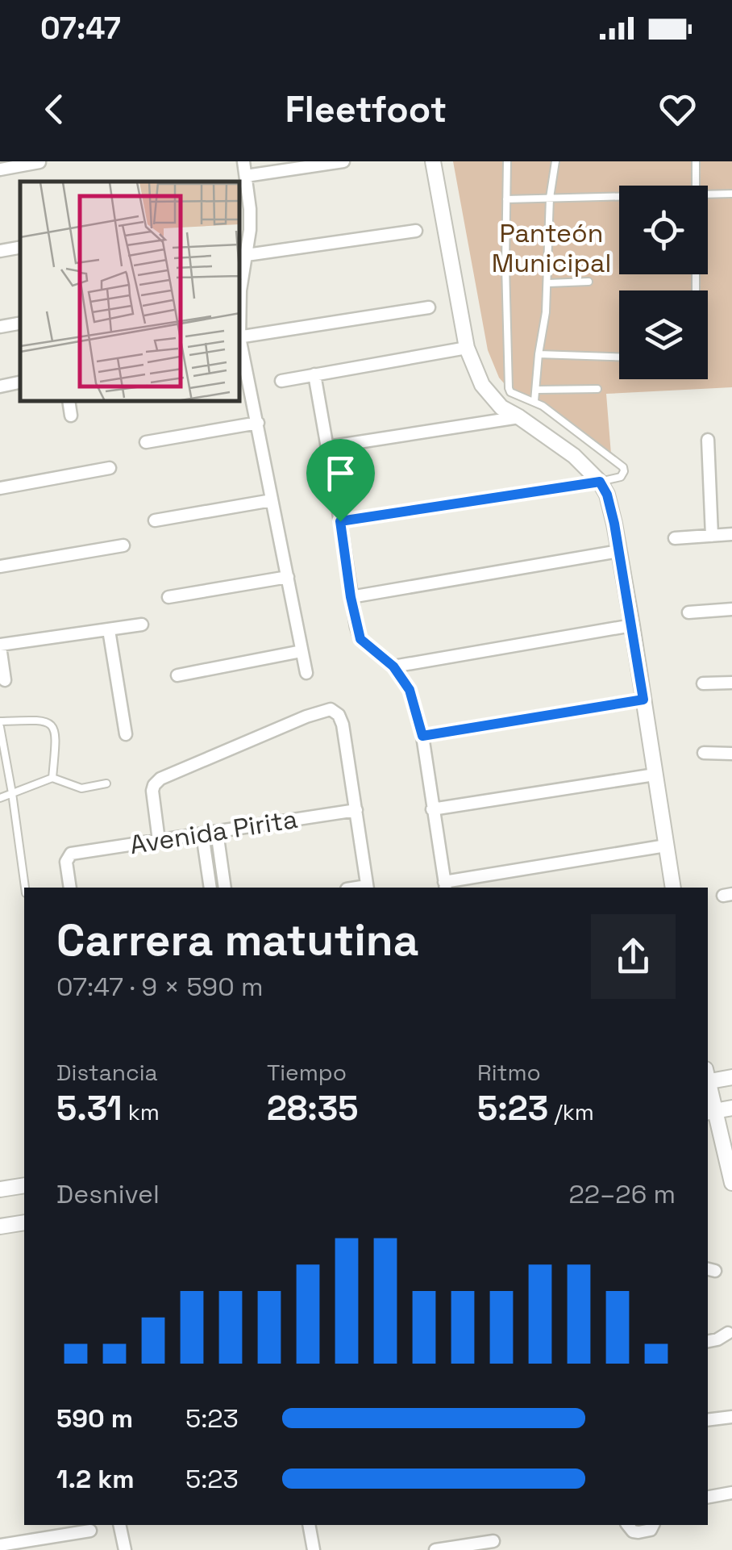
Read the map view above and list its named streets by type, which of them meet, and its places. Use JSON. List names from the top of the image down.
{
  "streets": {
    "street": ["Avenida Pirita"]
  },
  "parks": ["Panteón Municipal"],
  "page": {
    "status": "07:47",
    "header": "Fleetfoot",
    "heading": ["Carrera matutina", "07:47 · 9 × 590 m"],
    "stats": [
      ["Distancia", "5.31 km"],
      ["Tiempo", "28:35"],
      ["Ritmo", "5:23 /km"]
    ],
    "chart": ["Desnivel", "22–26 m"],
    "list": [
      {
        "name": "590 m",
        "note": "5:23"
      },
      {
        "name": "1.2 km",
        "note": "5:23"
      }
    ]
  }
}
